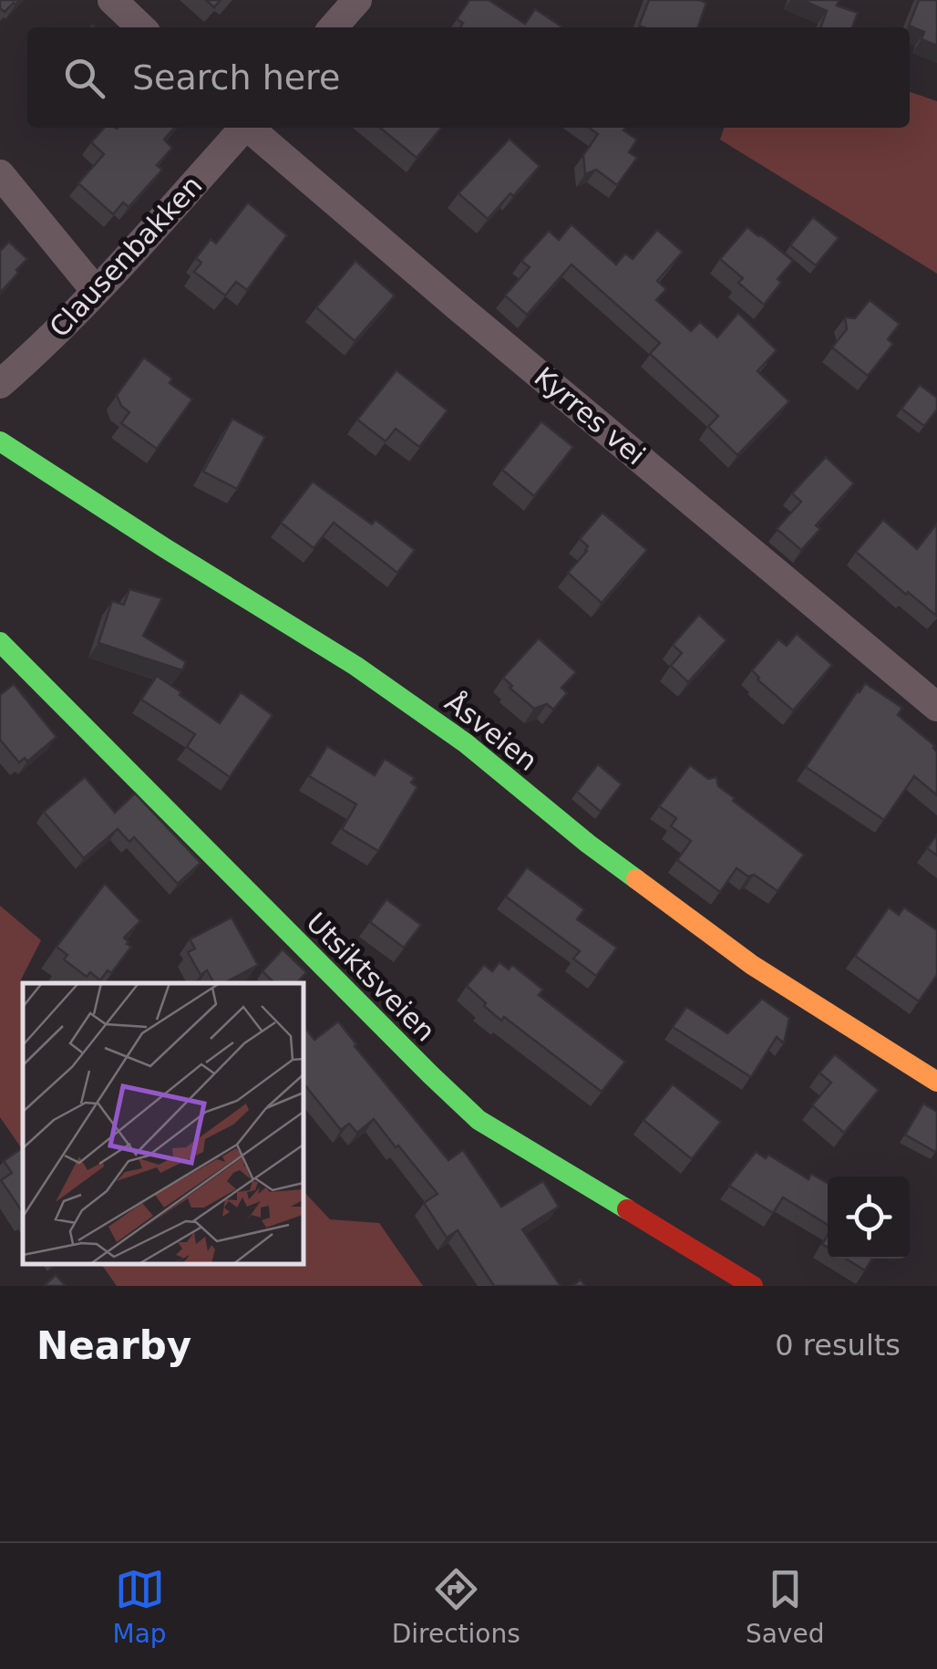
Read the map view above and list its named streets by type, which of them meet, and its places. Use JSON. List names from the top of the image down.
{
  "streets": {
    "street": [
      "Clausenbakken",
      "Kyrres vei",
      "Åsveien",
      "Utsiktsveien"
    ]
  },
  "page": {
    "search": "Search here",
    "heading": ["Nearby", "0 results"],
    "nav": ["Map", "Directions", "Saved"]
  }
}
